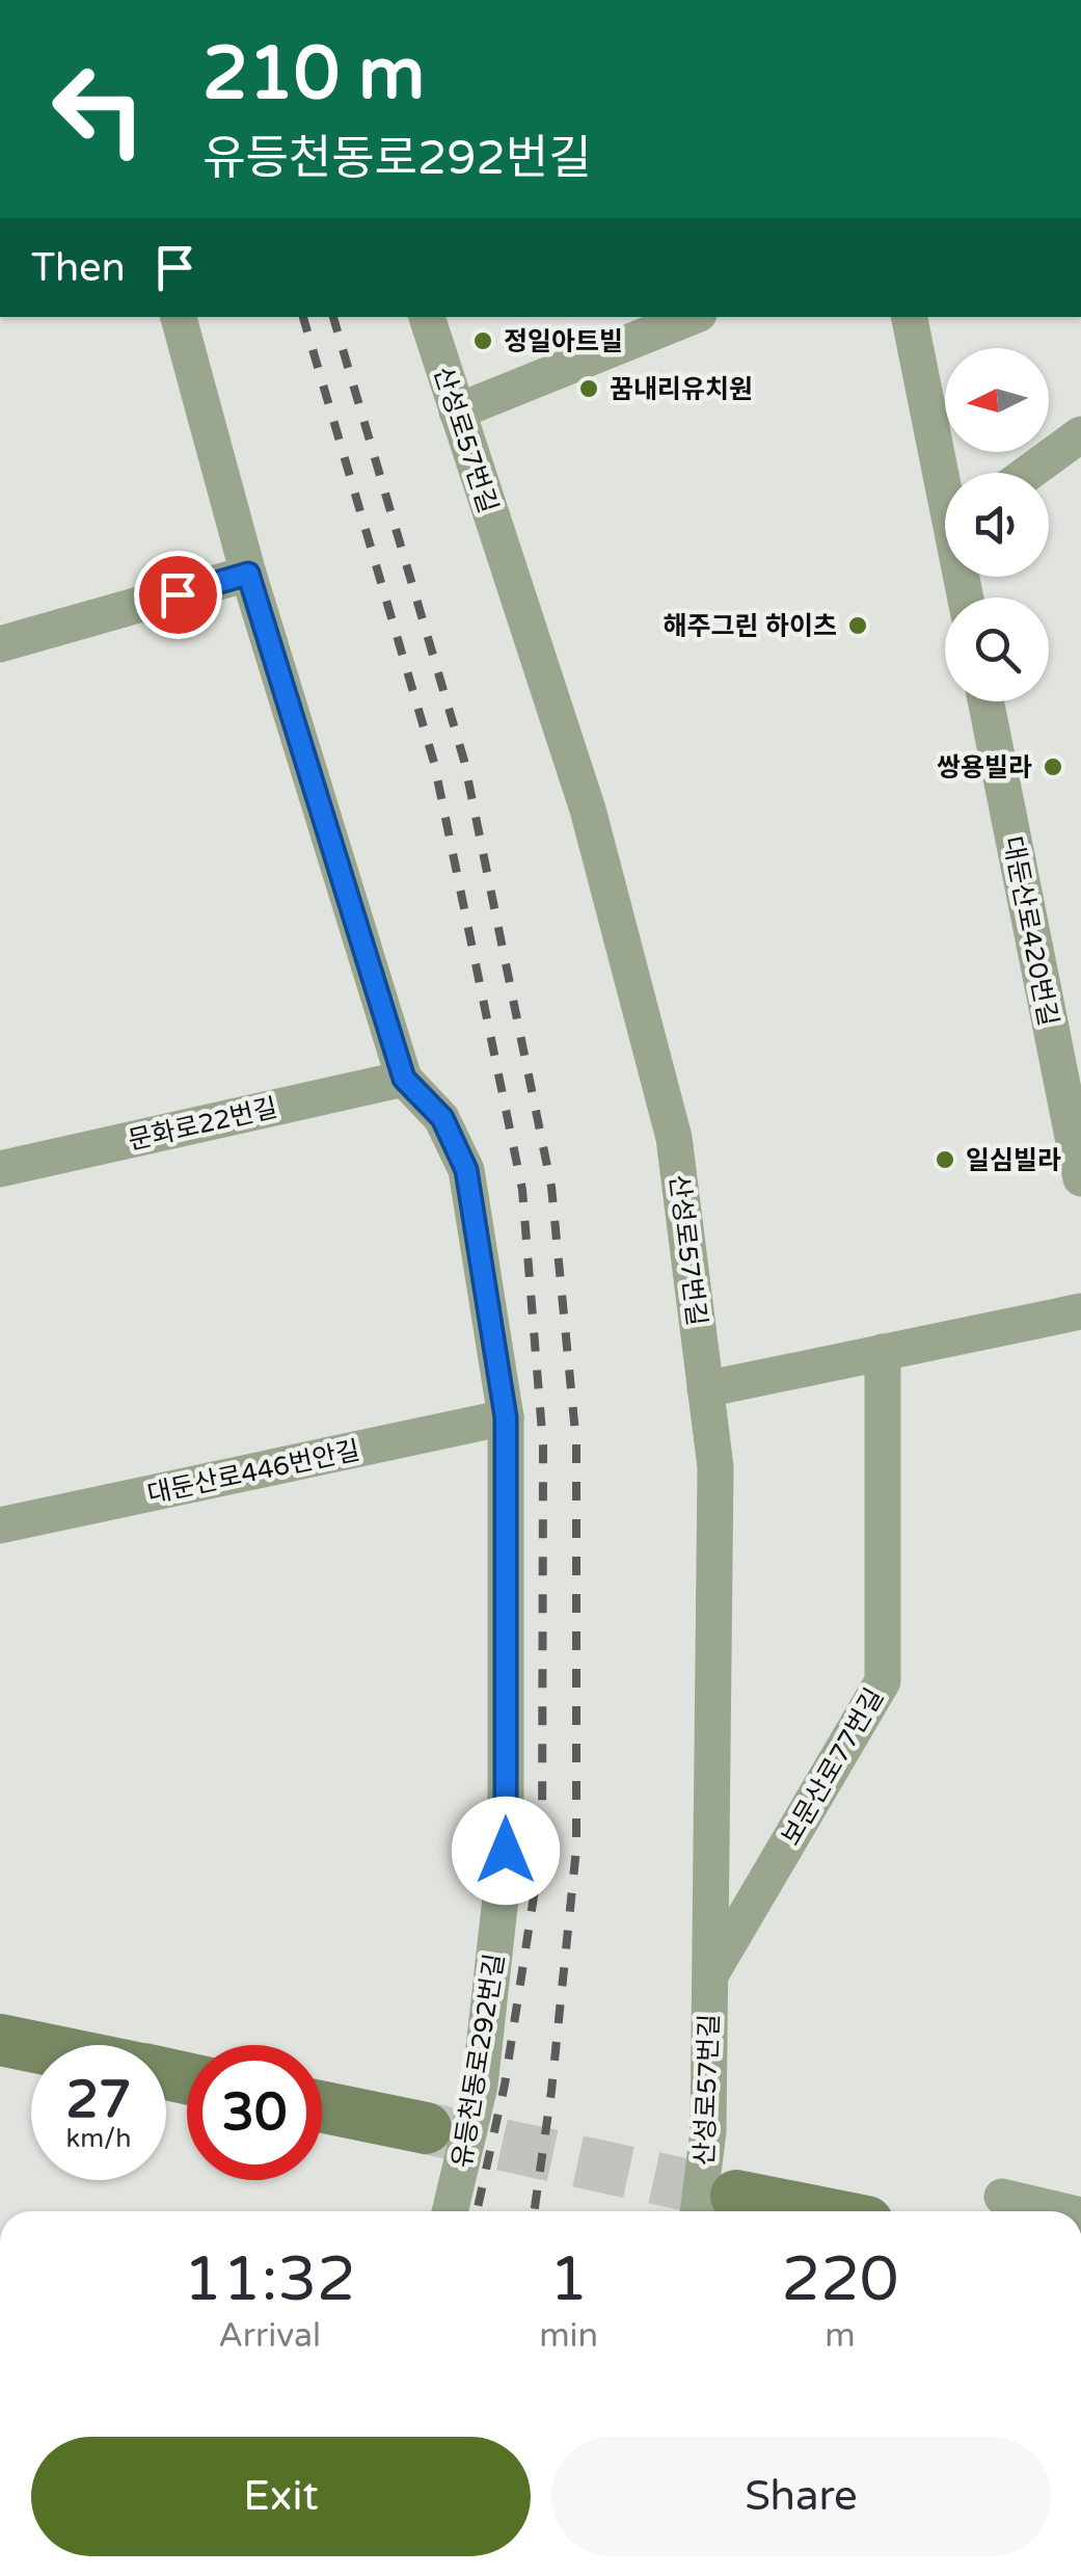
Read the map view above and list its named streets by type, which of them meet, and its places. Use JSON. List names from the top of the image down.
{
  "streets": {
    "street": [
      "산성로57번길",
      "대둔산로420번길",
      "문화로22번길",
      "대둔산로446번안길",
      "보문산로77번길",
      "유등천동로292번길"
    ]
  },
  "crossings": [
    ["산성로57번길", "보문산로77번길"],
    ["문화로22번길", "유등천동로292번길"],
    ["대둔산로446번안길", "유등천동로292번길"]
  ],
  "places": [
    "정일아트빌",
    "꿈내리유치원",
    "해주그린 하이츠",
    "쌍용빌라",
    "일심빌라"
  ],
  "north": "left",
  "page": {
    "turn": ["210 m", "유등천동로292번길"],
    "then": "Then",
    "speed": "27 km/h",
    "limit": "30",
    "eta": [
      "11:32",
      "Arrival",
      "1",
      "min",
      "220",
      "m"
    ],
    "buttons": ["Exit", "Share"]
  }
}
